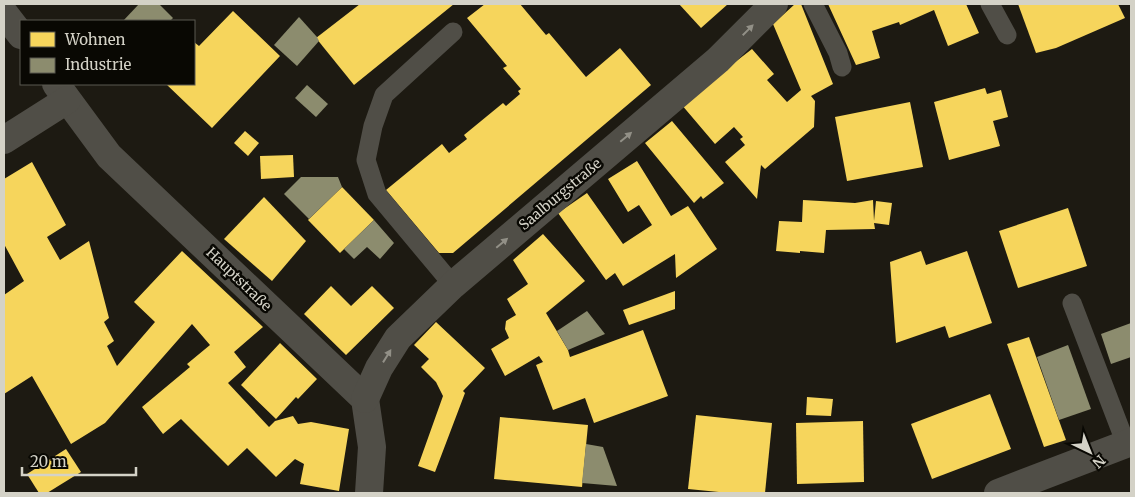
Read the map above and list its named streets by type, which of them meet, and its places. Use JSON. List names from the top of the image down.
{
  "streets": {
    "street": ["Saalburgstraße", "Hauptstraße"]
  },
  "crossings": [
    ["Saalburgstraße", "Hauptstraße"]
  ],
  "one_way": ["Saalburgstraße"],
  "legend": ["Wohnen", "Industrie"],
  "scale_bar": "20 m",
  "north": "bottom right"
}
